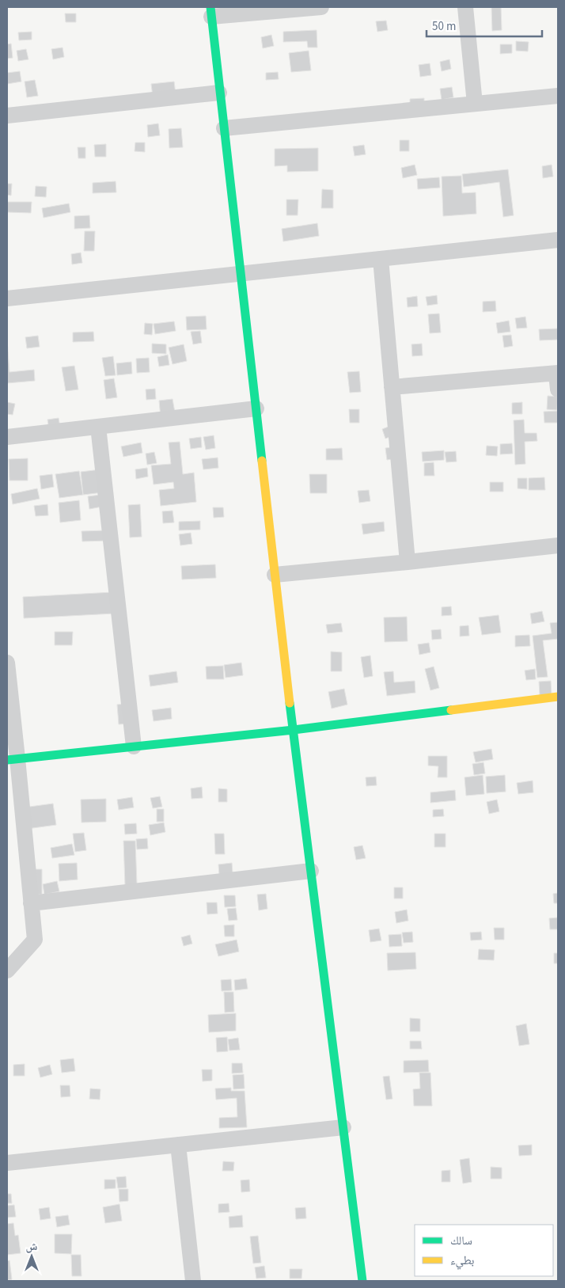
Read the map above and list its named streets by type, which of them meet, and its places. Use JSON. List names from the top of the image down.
{
  "legend": ["سالك", "بطيء"],
  "scale_bar": "50 m",
  "north": "top"
}
